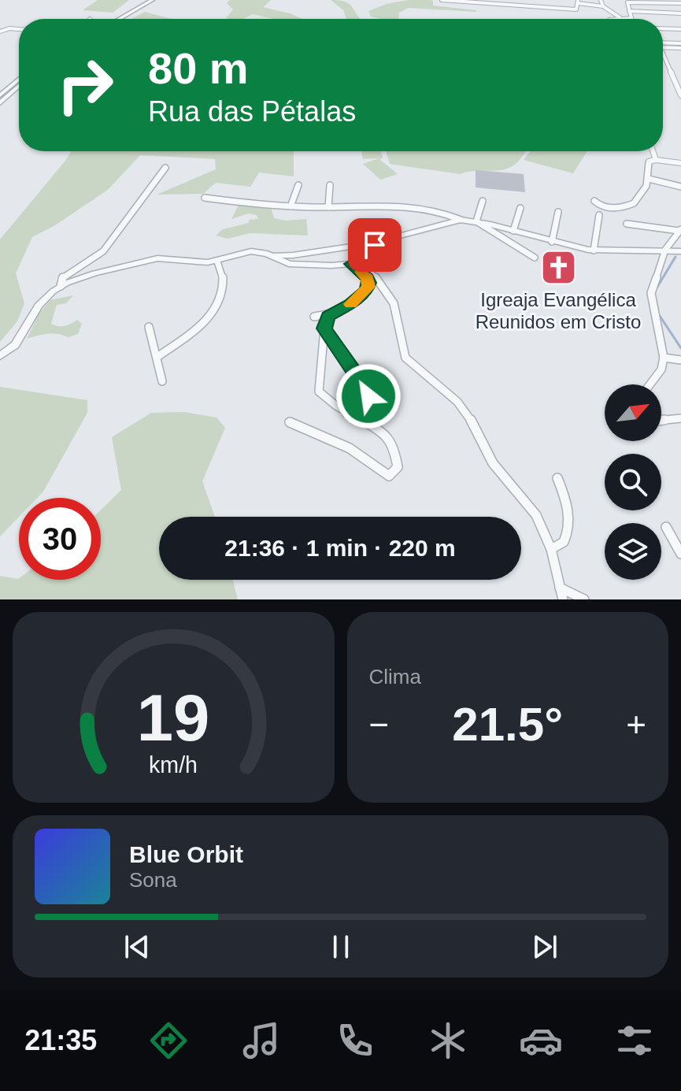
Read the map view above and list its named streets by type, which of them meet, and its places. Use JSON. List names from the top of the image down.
{
  "places": {
    "church": ["Igreaja Evangélica Reunidos em Cristo"]
  },
  "north": "top right",
  "page": {
    "turn": ["80 m", "Rua das Pétalas"],
    "limit": "30",
    "trip": "21:36 · 1 min · 220 m",
    "tile": "Clima",
    "heat": ["−", "21.5°", "+"],
    "song": ["Blue Orbit", "Sona"],
    "tabs": "21:35",
    "gauge": ["19", "km/h"]
  }
}
